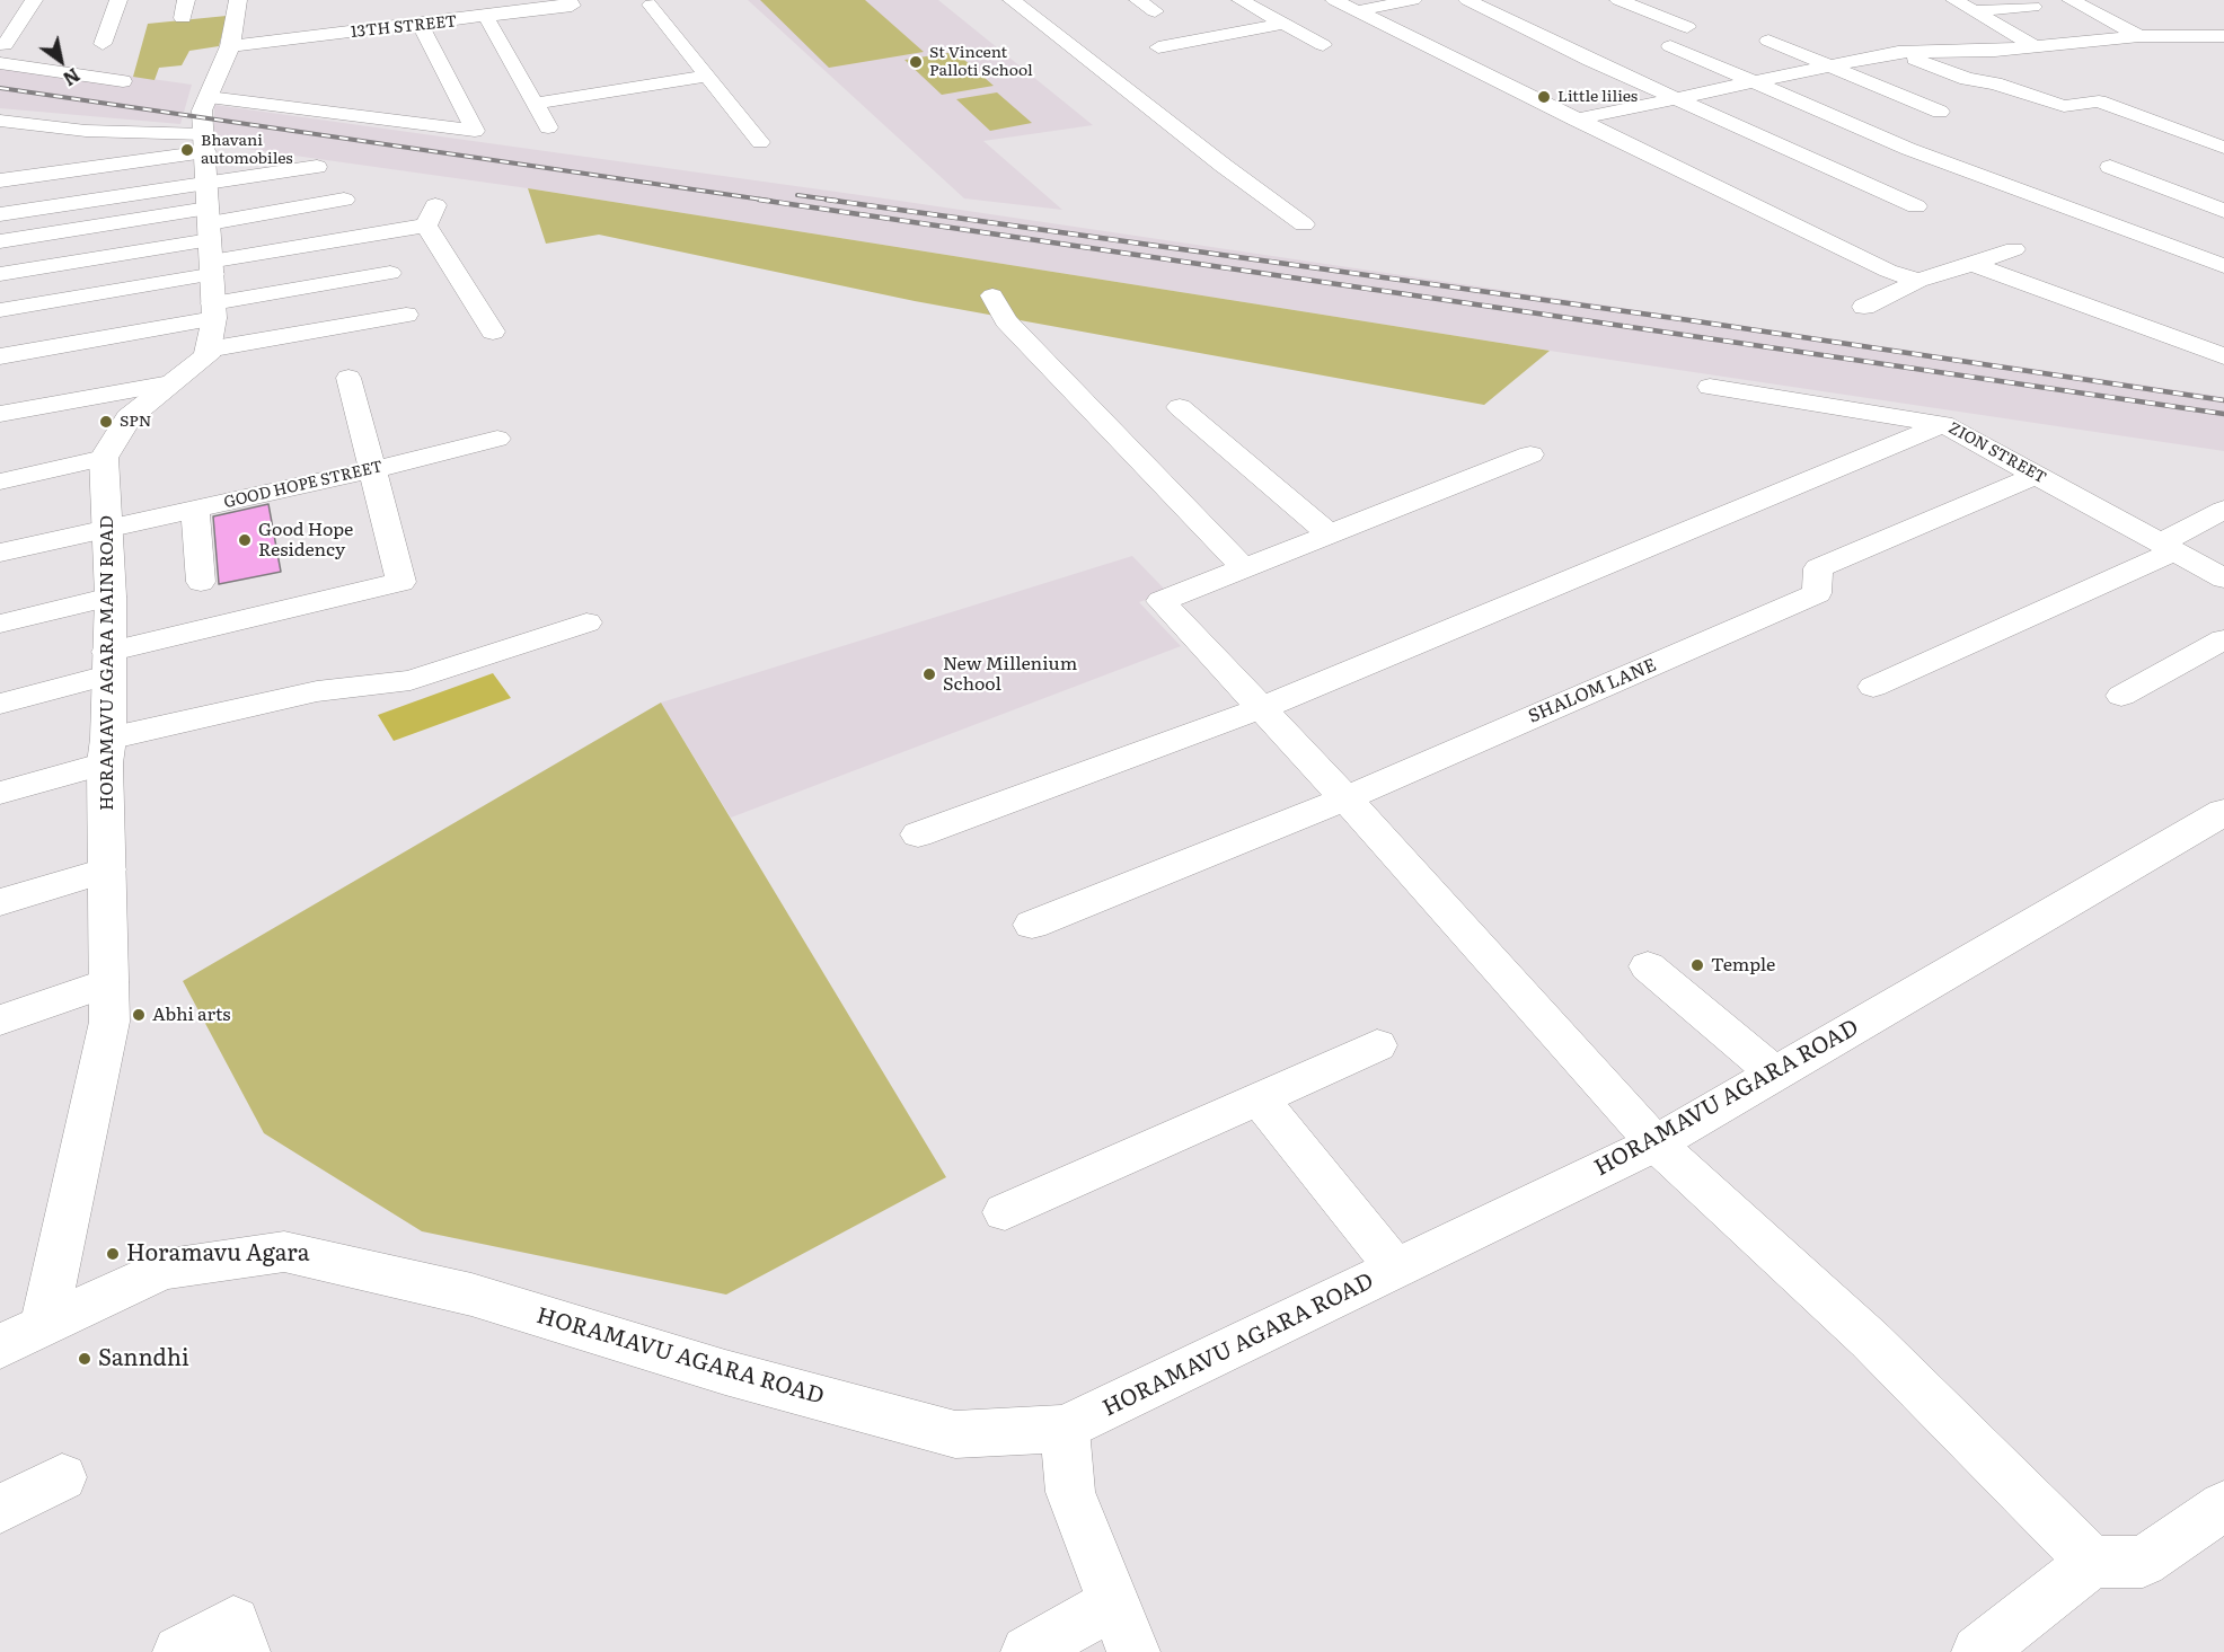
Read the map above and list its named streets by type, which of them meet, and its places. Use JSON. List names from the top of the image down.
{
  "streets": {
    "street": [
      "13TH STREET",
      "ZION STREET",
      "GOOD HOPE STREET",
      "HORAMAVU AGARA MAIN ROAD",
      "SHALOM LANE",
      "HORAMAVU AGARA ROAD"
    ]
  },
  "crossings": [
    ["ZION STREET", "SHALOM LANE"],
    ["GOOD HOPE STREET", "HORAMAVU AGARA MAIN ROAD"],
    ["HORAMAVU AGARA MAIN ROAD", "HORAMAVU AGARA ROAD"]
  ],
  "places": [
    "St Vincent Palloti School",
    "Little lilies",
    "Bhavani automobiles",
    "SPN",
    "Good Hope Residency",
    "New Millenium School",
    "Temple",
    "Abhi arts",
    "Horamavu Agara",
    "Sanndhi"
  ],
  "north": "bottom right"
}
